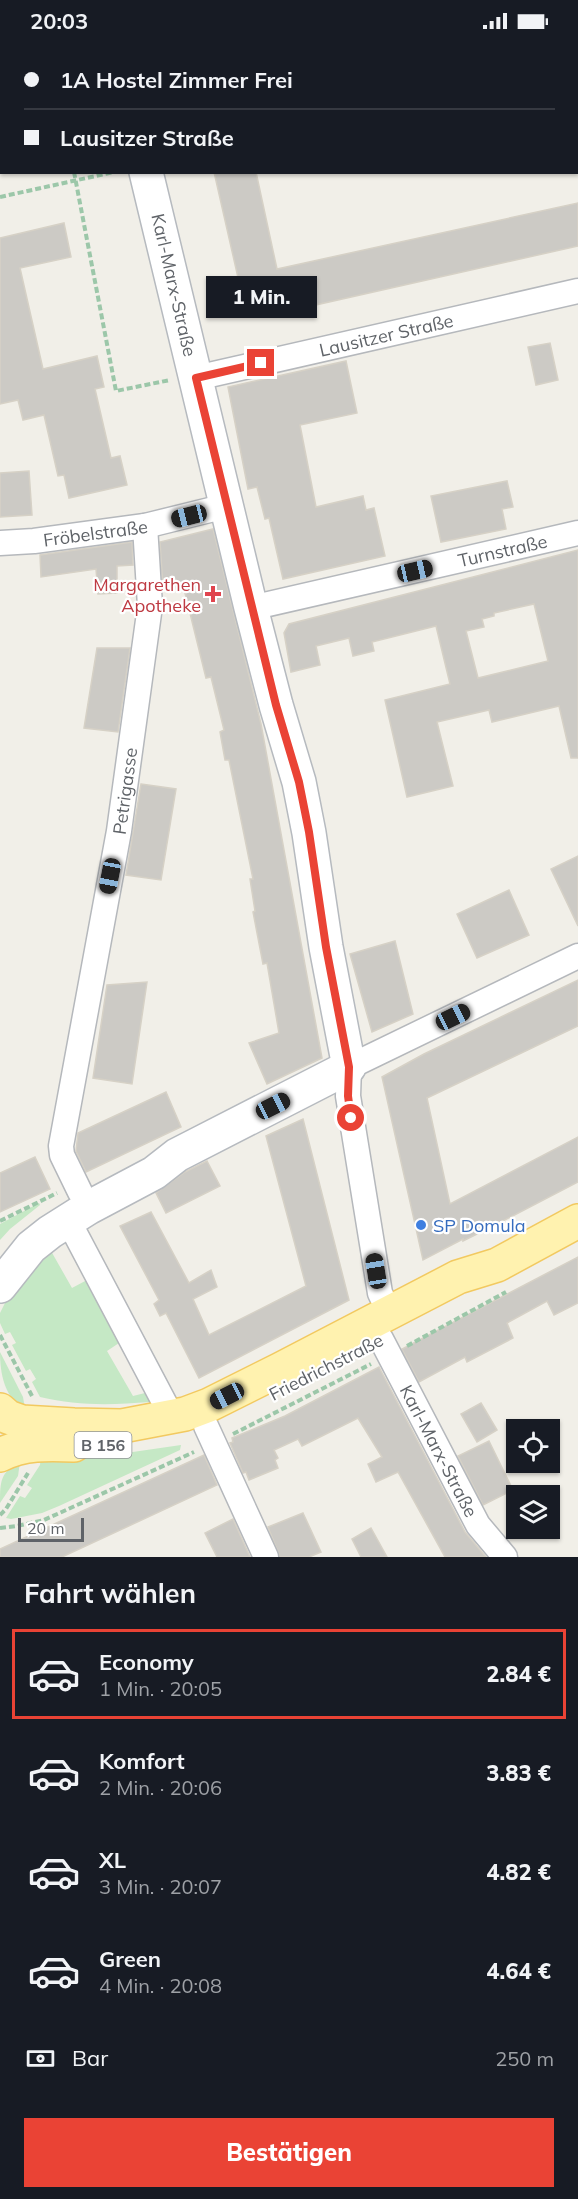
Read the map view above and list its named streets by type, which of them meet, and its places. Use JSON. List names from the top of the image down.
{
  "streets": {
    "main road": ["Karl-Marx-Straße", "Friedrichstraße", "B 156"],
    "street": [
      "Lausitzer Straße",
      "Fröbelstraße",
      "Turnstraße",
      "Petrigasse"
    ]
  },
  "crossings": [
    ["Karl-Marx-Straße", "Lausitzer Straße"],
    ["Karl-Marx-Straße", "Fröbelstraße"],
    ["Karl-Marx-Straße", "Turnstraße"],
    ["Karl-Marx-Straße", "Friedrichstraße"],
    ["Fröbelstraße", "Petrigasse"],
    ["Petrigasse", "Friedrichstraße"]
  ],
  "places": {
    "health": ["Margarethen Apotheke"],
    "other": ["SP Domula"]
  },
  "scale_bar": "20 m",
  "page": {
    "status": "20:03",
    "banner": ["1A Hostel Zimmer Frei", "Lausitzer Straße"],
    "bubble": "1 Min.",
    "scale": "20 m",
    "heading": "Fahrt wählen",
    "list": [
      {
        "name": "Economy",
        "note": "1 Min. · 20:05",
        "value": "2.84 €"
      },
      {
        "name": "Komfort",
        "note": "2 Min. · 20:06",
        "value": "3.83 €"
      },
      {
        "name": "XL",
        "note": "3 Min. · 20:07",
        "value": "4.82 €"
      },
      {
        "name": "Green",
        "note": "4 Min. · 20:08",
        "value": "4.64 €"
      }
    ],
    "pay": ["Bar", "250 m"],
    "buttons": "Bestätigen"
  }
}
